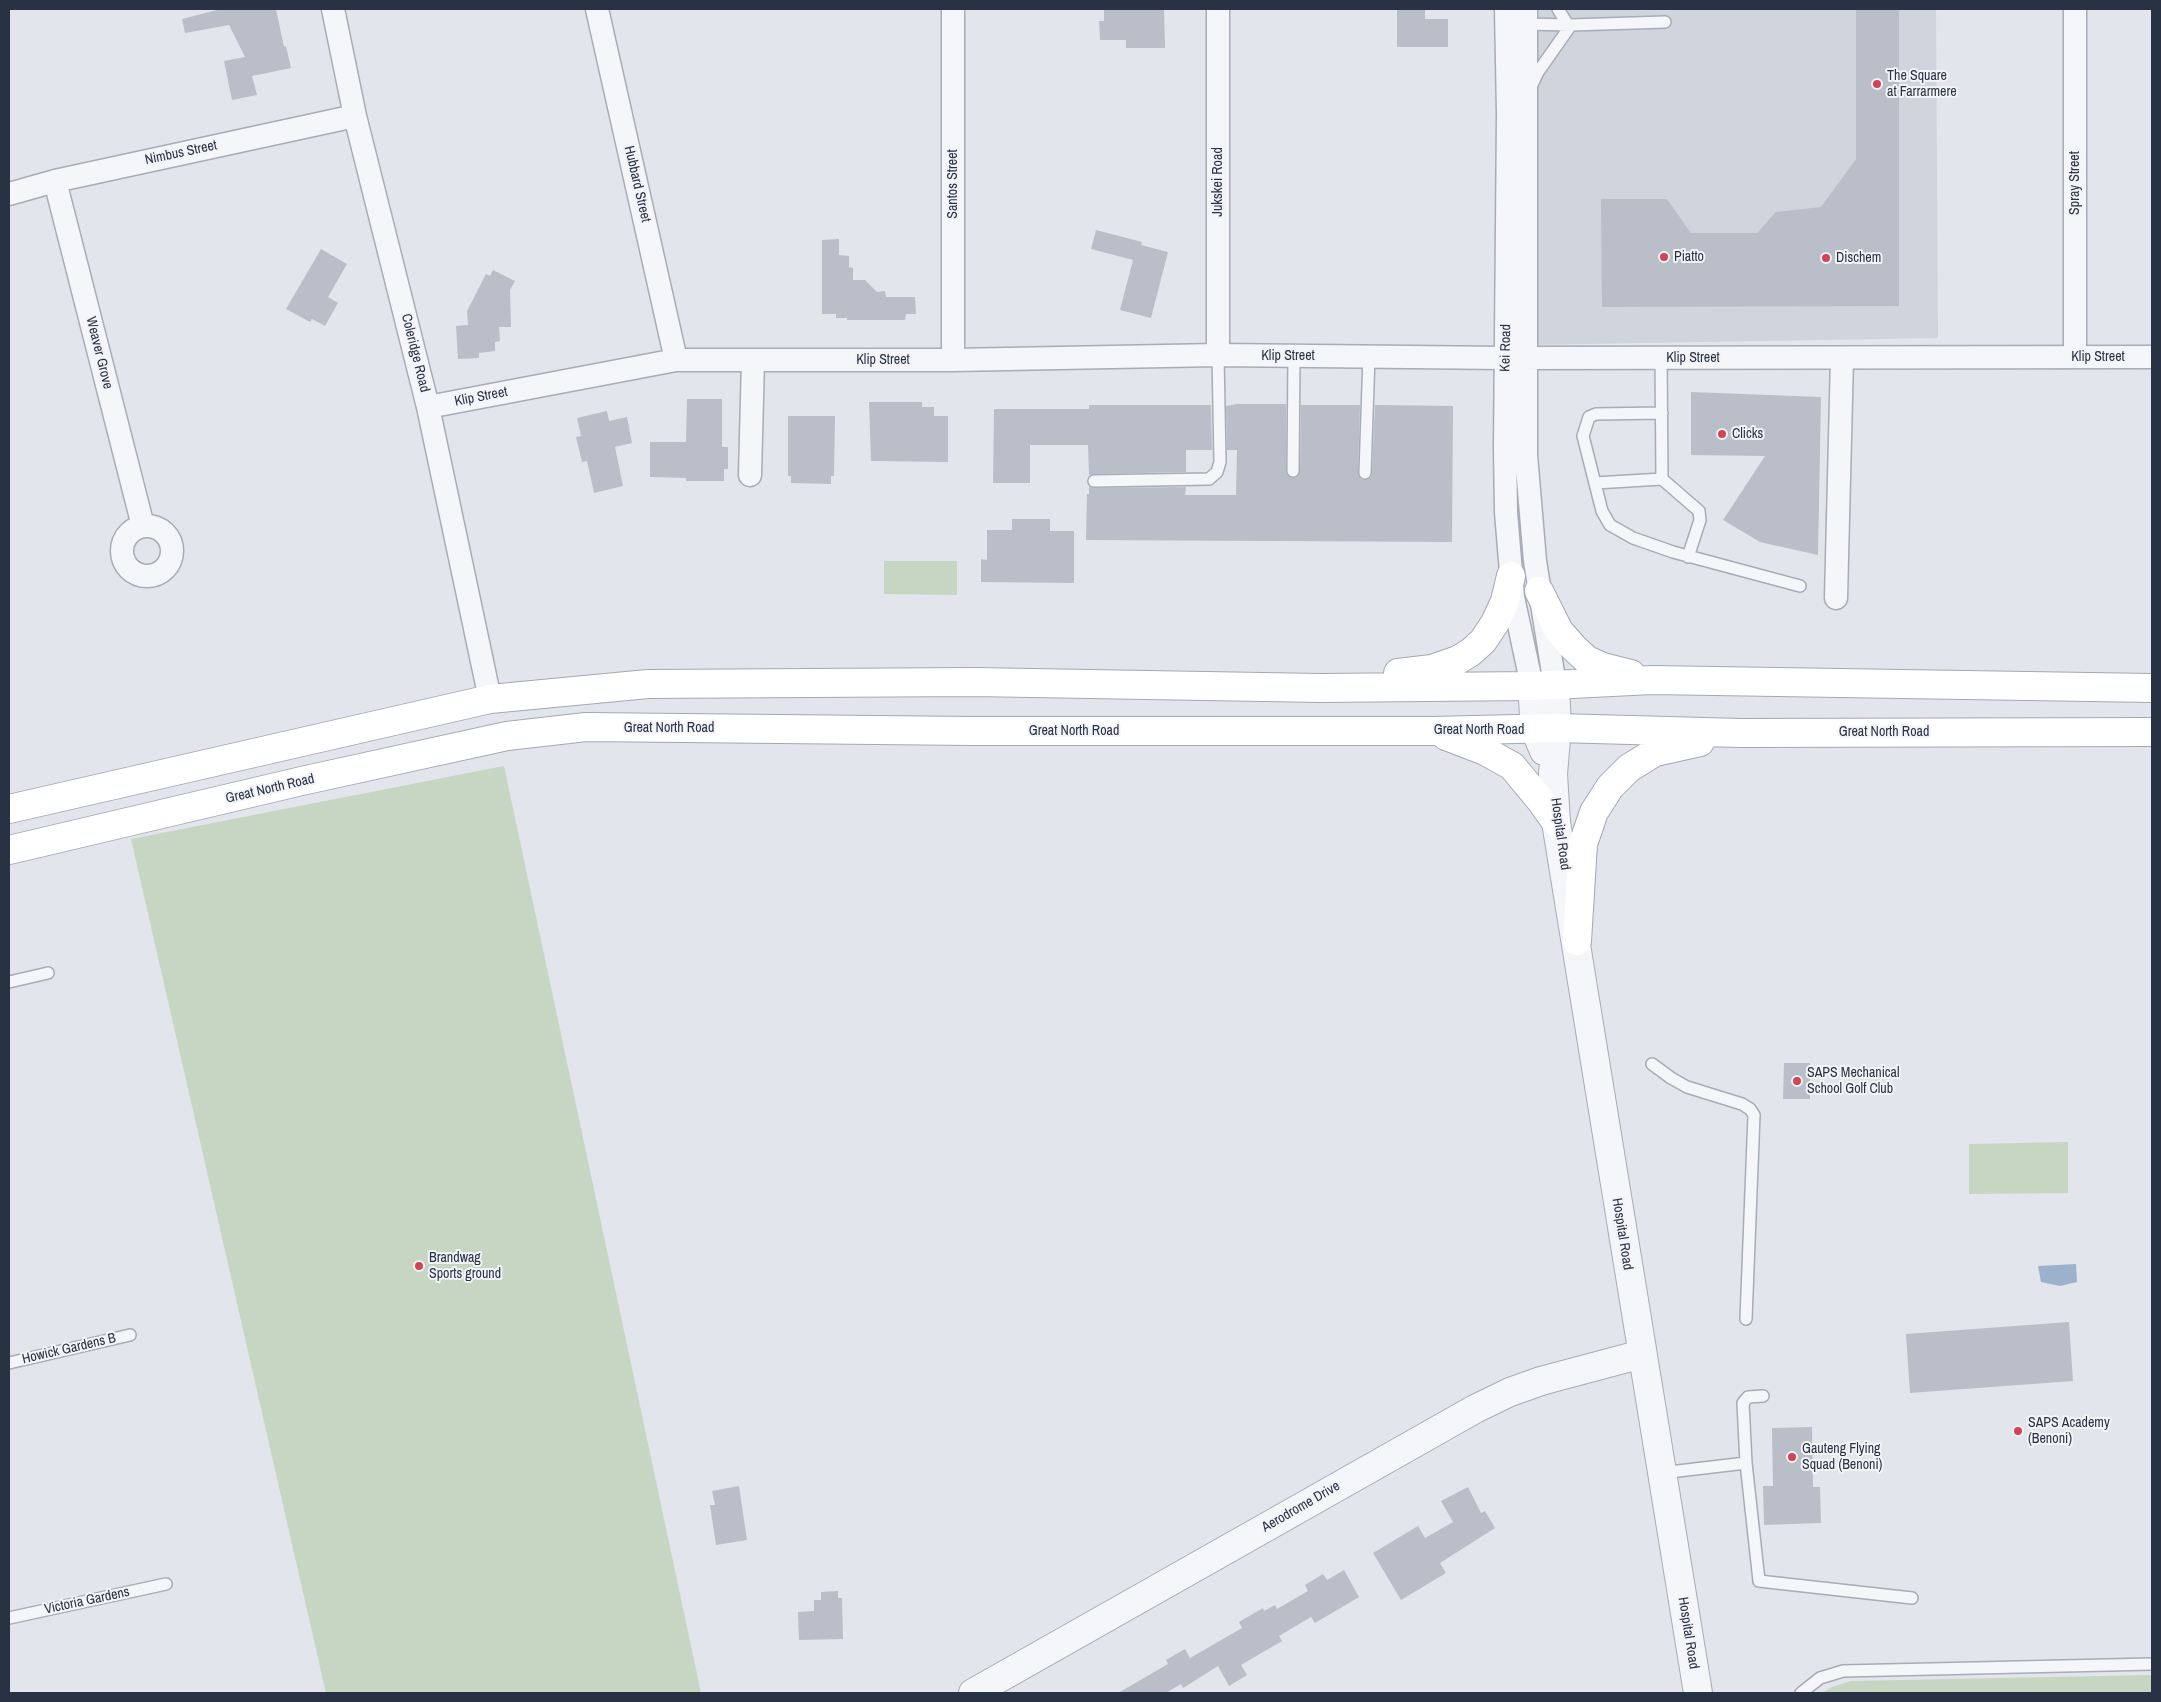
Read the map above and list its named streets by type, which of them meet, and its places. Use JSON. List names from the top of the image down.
{
  "streets": {
    "main road": ["Great North Road"],
    "street": [
      "Nimbus Street",
      "Jukskei Road",
      "Spray Street",
      "Hubbard Street",
      "Santos Street",
      "Kei Road",
      "Weaver Grove",
      "Coleridge Road",
      "Klip Street",
      "Hospital Road",
      "Aerodrome Drive"
    ],
    "lane": ["Howick Gardens B", "Victoria Gardens"]
  },
  "crossings": [
    ["Nimbus Street", "Weaver Grove"],
    ["Nimbus Street", "Coleridge Road"],
    ["Jukskei Road", "Klip Street"],
    ["Spray Street", "Klip Street"],
    ["Hubbard Street", "Klip Street"],
    ["Santos Street", "Klip Street"],
    ["Kei Road", "Klip Street"],
    ["Kei Road", "Hospital Road"],
    ["Coleridge Road", "Klip Street"],
    ["Great North Road", "Hospital Road"],
    ["Hospital Road", "Aerodrome Drive"]
  ],
  "places": [
    "The Square at Farrarmere",
    "Piatto",
    "Dischem",
    "Clicks",
    "SAPS Mechanical School Golf Club",
    "Brandwag Sports ground",
    "SAPS Academy (Benoni)",
    "Gauteng Flying Squad (Benoni)"
  ]
}
